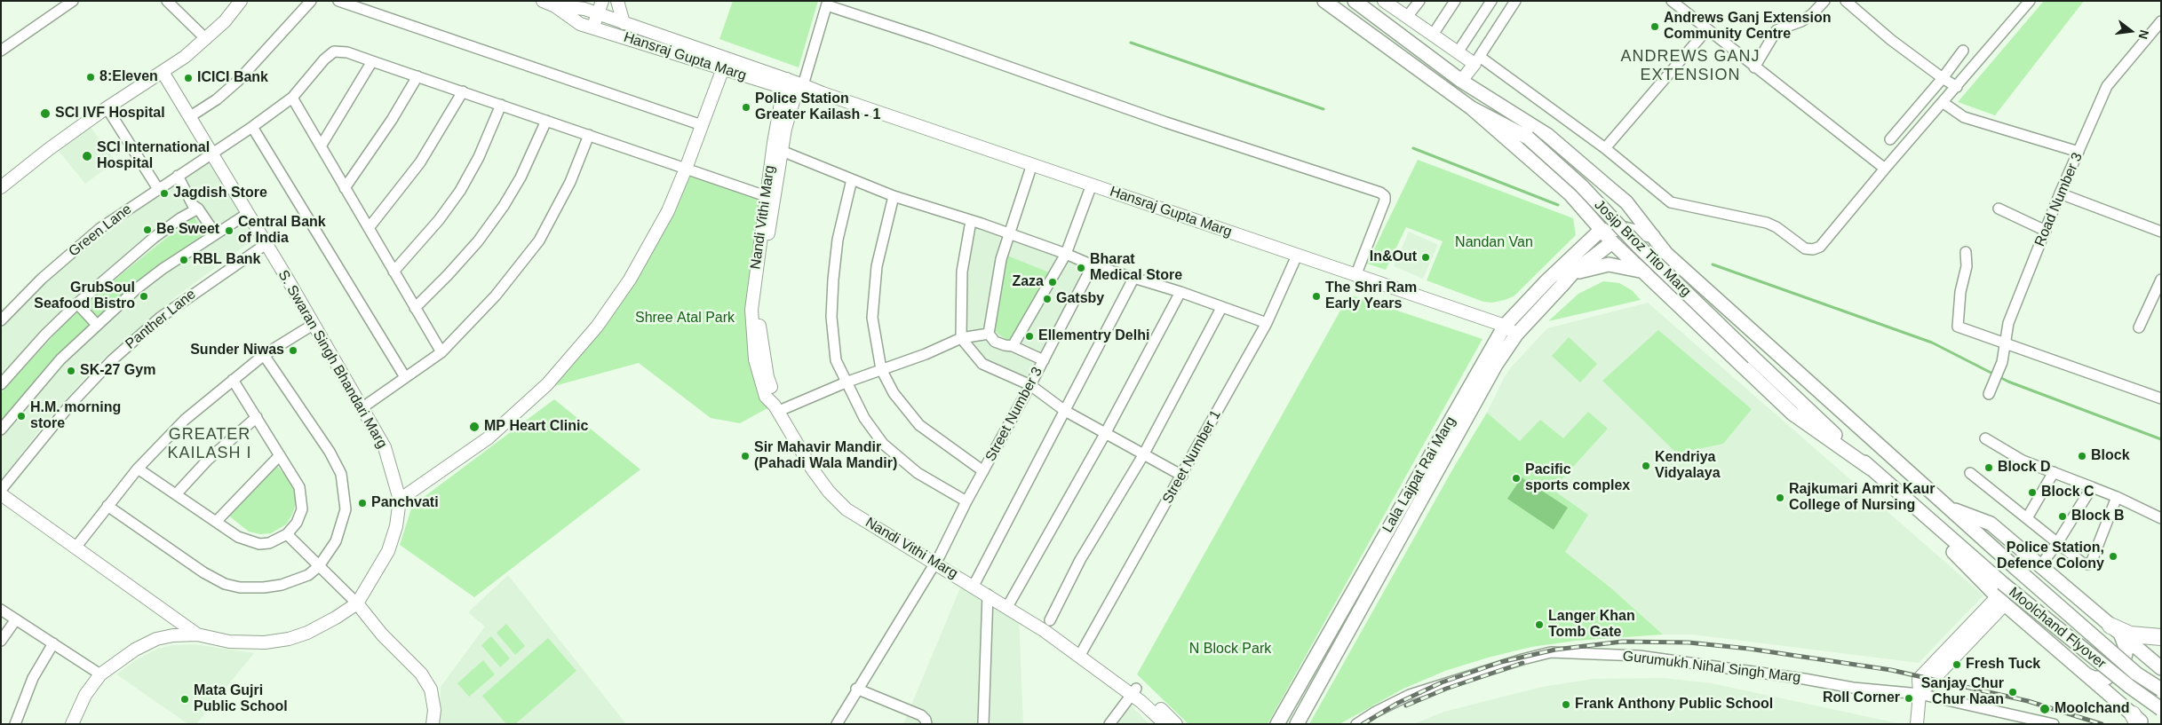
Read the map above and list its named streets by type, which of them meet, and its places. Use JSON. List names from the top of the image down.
{
  "streets": {
    "main road": ["Josip Broz Tito Marg", "Lala Lajpat Rai Marg", "Moolchand Flyover"],
    "street": [
      "Hansraj Gupta Marg",
      "Road Number 3",
      "Nandi Vithi Marg",
      "Green Lane",
      "Panther Lane",
      "S. Swaran Singh Bhandari Marg",
      "Street Number 3",
      "Street Number 1",
      "Gurumukh Nihal Singh Marg"
    ]
  },
  "crossings": [
    ["Hansraj Gupta Marg", "Nandi Vithi Marg"],
    ["Hansraj Gupta Marg", "Street Number 1"],
    ["Hansraj Gupta Marg", "Lala Lajpat Rai Marg"],
    ["Nandi Vithi Marg", "Street Number 3"],
    ["Nandi Vithi Marg", "Street Number 1"],
    ["Green Lane", "S. Swaran Singh Bhandari Marg"],
    ["Josip Broz Tito Marg", "Moolchand Flyover"],
    ["Panther Lane", "S. Swaran Singh Bhandari Marg"]
  ],
  "districts": ["ANDREWS GANJ EXTENSION", "GREATER KAILASH I"],
  "parks": ["Nandan Van", "Shree Atal Park", "N Block Park"],
  "places": [
    "Andrews Ganj Extension Community Centre",
    "8:Eleven",
    "ICICI Bank",
    "Police Station Greater Kailash - 1",
    "SCI IVF Hospital",
    "SCI International Hospital",
    "Jagdish Store",
    "Be Sweet",
    "Central Bank of India",
    "In&Out",
    "RBL Bank",
    "Bharat Medical Store",
    "Zaza",
    "GrubSoul Seafood Bistro",
    "The Shri Ram Early Years",
    "Gatsby",
    "Ellementry Delhi",
    "Sunder Niwas",
    "SK-27 Gym",
    "H.M. morning store",
    "MP Heart Clinic",
    "Sir Mahavir Mandir (Pahadi Wala Mandir)",
    "Block",
    "Kendriya Vidyalaya",
    "Block D",
    "Pacific sports complex",
    "Block C",
    "Rajkumari Amrit Kaur College of Nursing",
    "Panchvati",
    "Block B",
    "Police Station, Defence Colony",
    "Langer Khan Tomb Gate",
    "Fresh Tuck",
    "Sanjay Chur Chur Naan",
    "Roll Corner",
    "Mata Gujri Public School",
    "Frank Anthony Public School",
    "Moolchand"
  ],
  "north": "right"
}
